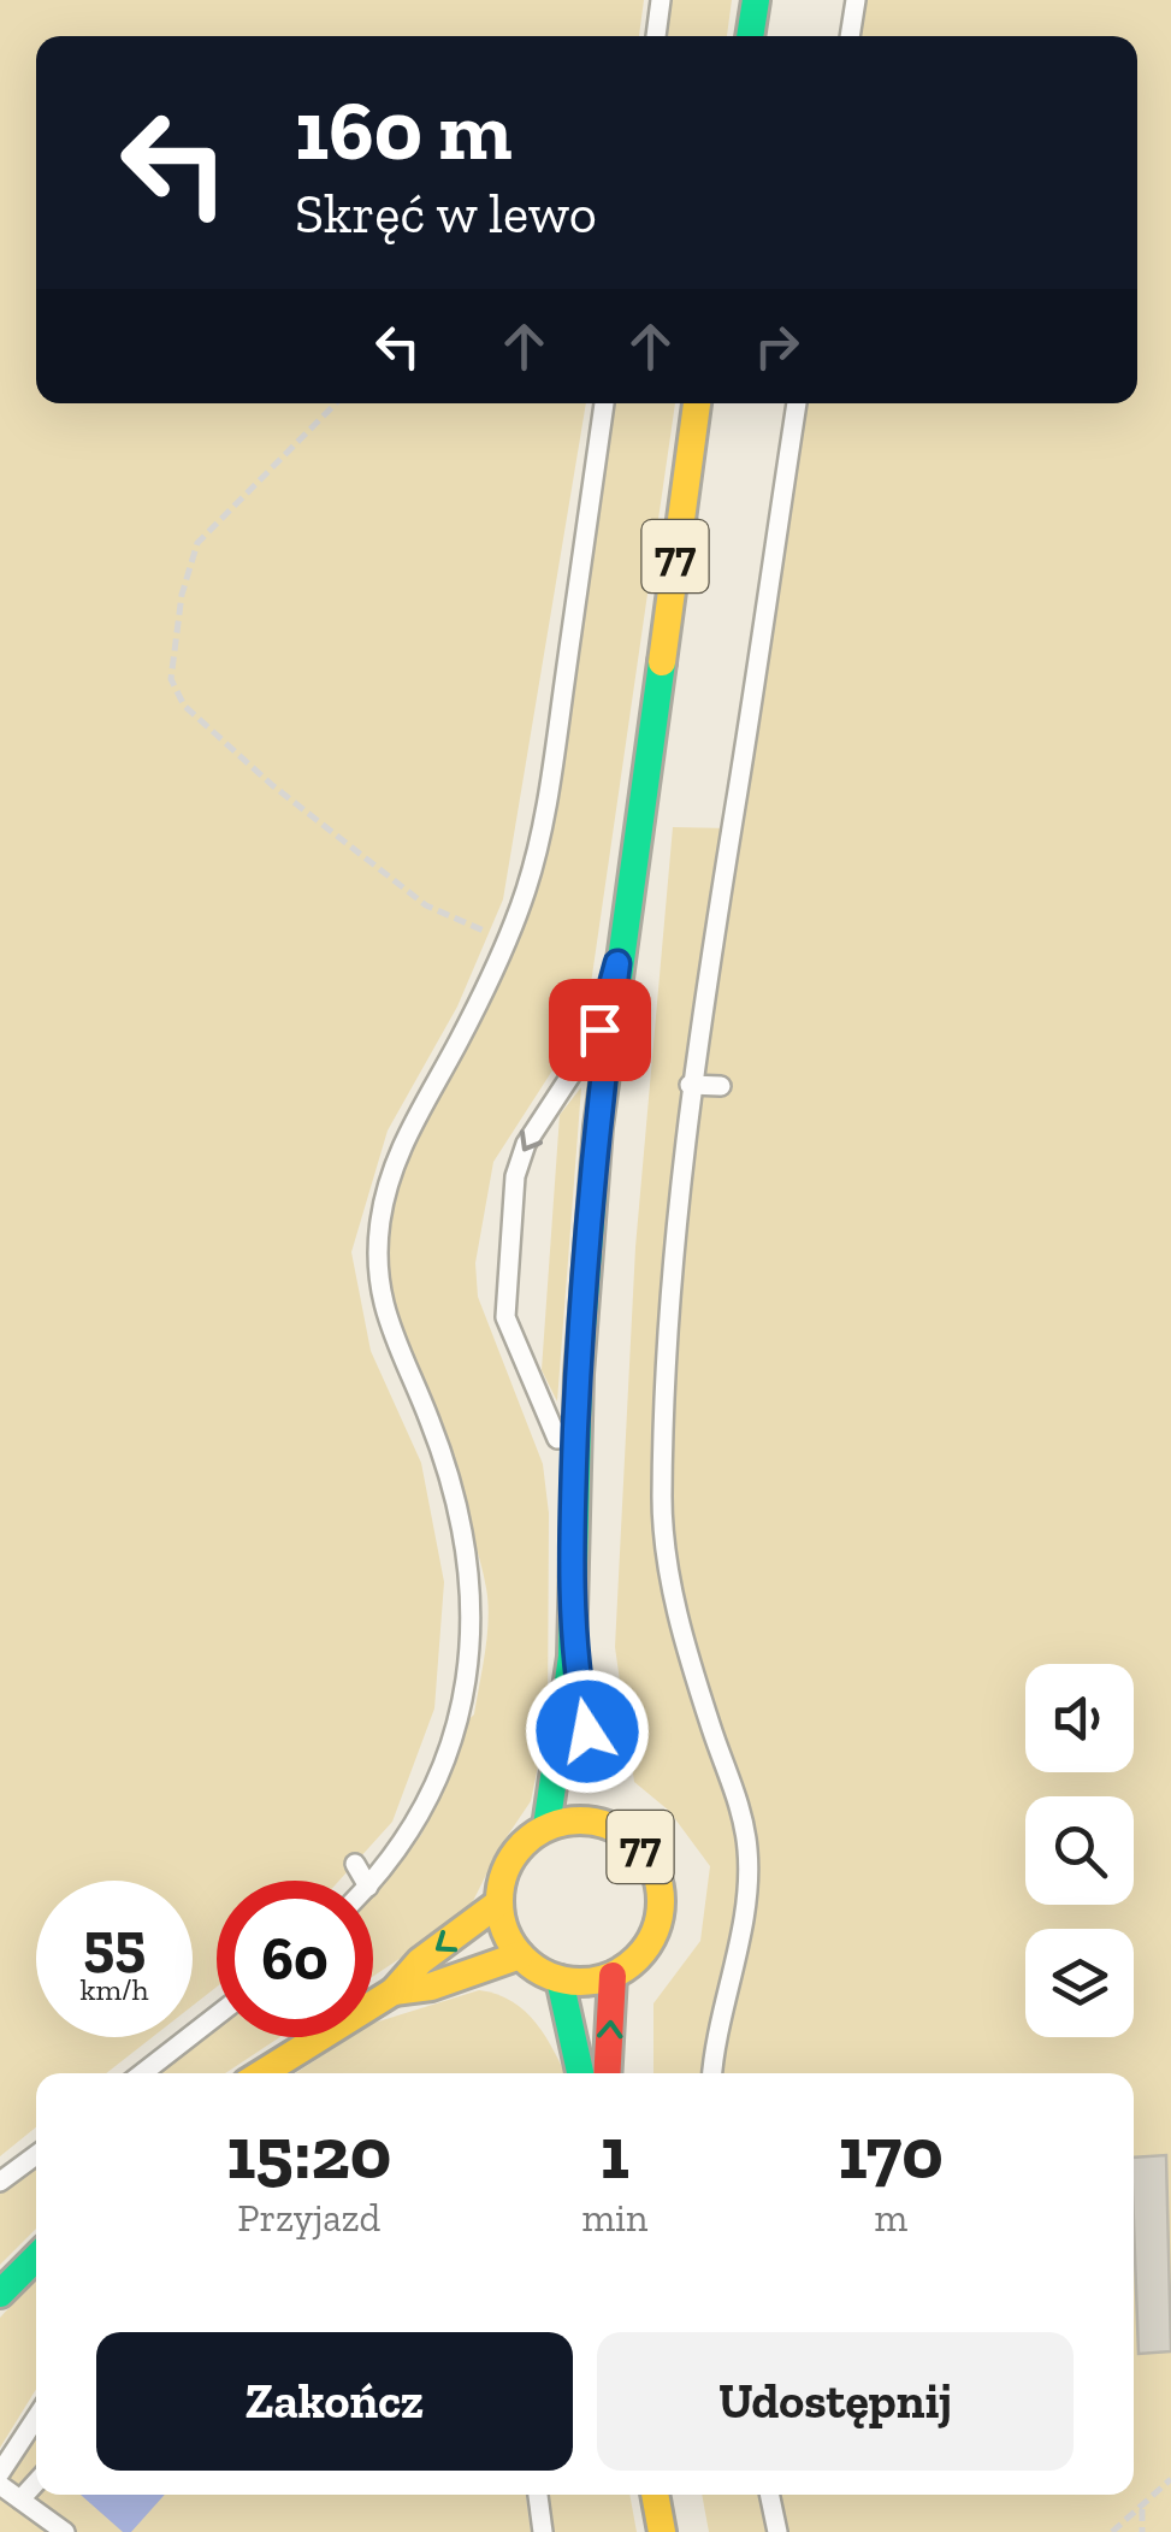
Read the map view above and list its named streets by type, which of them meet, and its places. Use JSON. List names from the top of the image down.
{
  "streets": {
    "main road": ["77"]
  },
  "page": {
    "turn": ["160 m", "Skręć w lewo"],
    "speed": "55 km/h",
    "limit": "60",
    "eta": [
      "15:20",
      "Przyjazd",
      "1",
      "min",
      "170",
      "m"
    ],
    "buttons": ["Zakończ", "Udostępnij"]
  }
}
